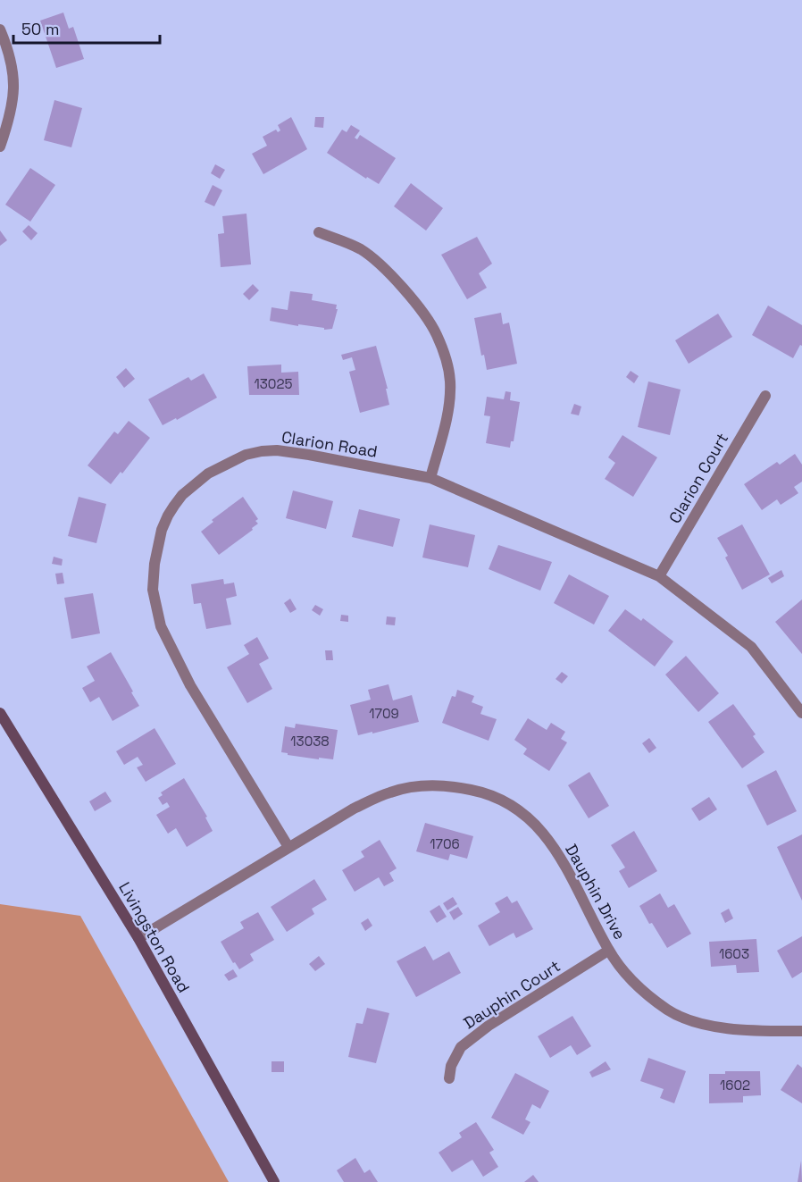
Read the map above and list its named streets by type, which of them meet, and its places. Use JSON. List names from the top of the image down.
{
  "streets": {
    "main road": ["Livingston Road"],
    "street": [
      "Clarion Road",
      "Clarion Court",
      "Dauphin Drive",
      "Dauphin Court"
    ]
  },
  "crossings": [
    ["Clarion Road", "Clarion Court"],
    ["Clarion Road", "Dauphin Drive"],
    ["Dauphin Drive", "Livingston Road"],
    ["Dauphin Drive", "Dauphin Court"]
  ],
  "house_numbers": [
    "13025",
    "1709",
    "13038",
    "1706",
    "1603",
    "1602"
  ],
  "scale_bar": "50 m"
}
